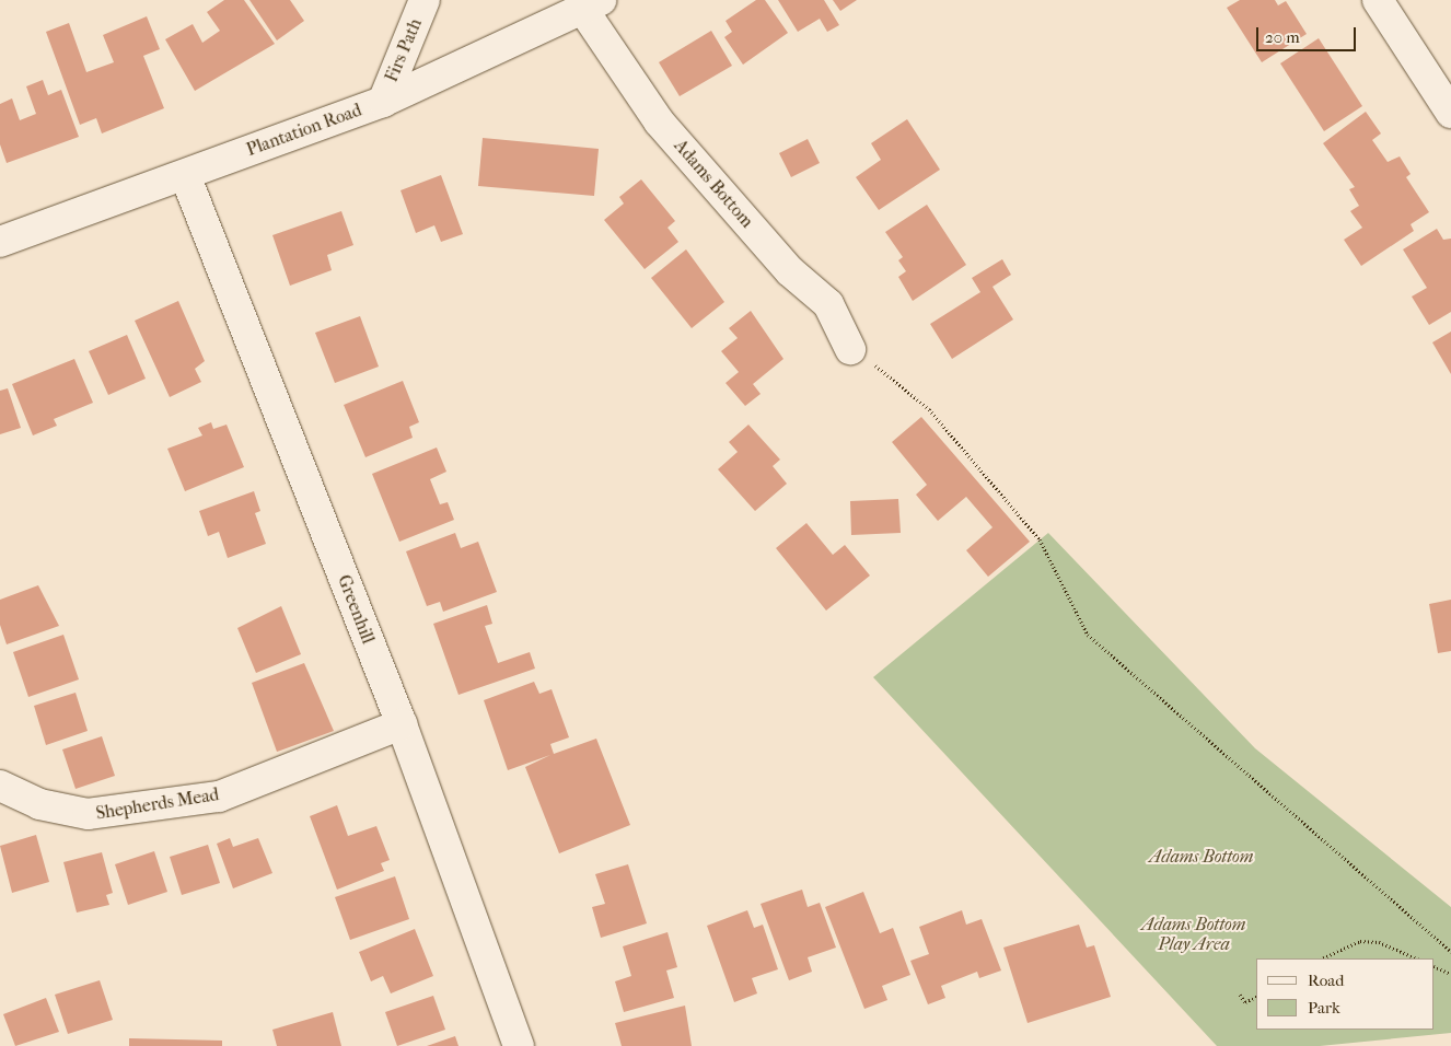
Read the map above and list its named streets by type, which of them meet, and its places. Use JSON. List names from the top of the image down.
{
  "streets": {
    "street": [
      "Firs Path",
      "Plantation Road",
      "Adams Bottom",
      "Greenhill",
      "Shepherds Mead"
    ]
  },
  "crossings": [
    ["Firs Path", "Plantation Road"],
    ["Plantation Road", "Adams Bottom"],
    ["Plantation Road", "Greenhill"],
    ["Greenhill", "Shepherds Mead"]
  ],
  "parks": ["Adams Bottom", "Adams Bottom Play Area"],
  "legend": ["Road", "Park"],
  "scale_bar": "20 m"
}
